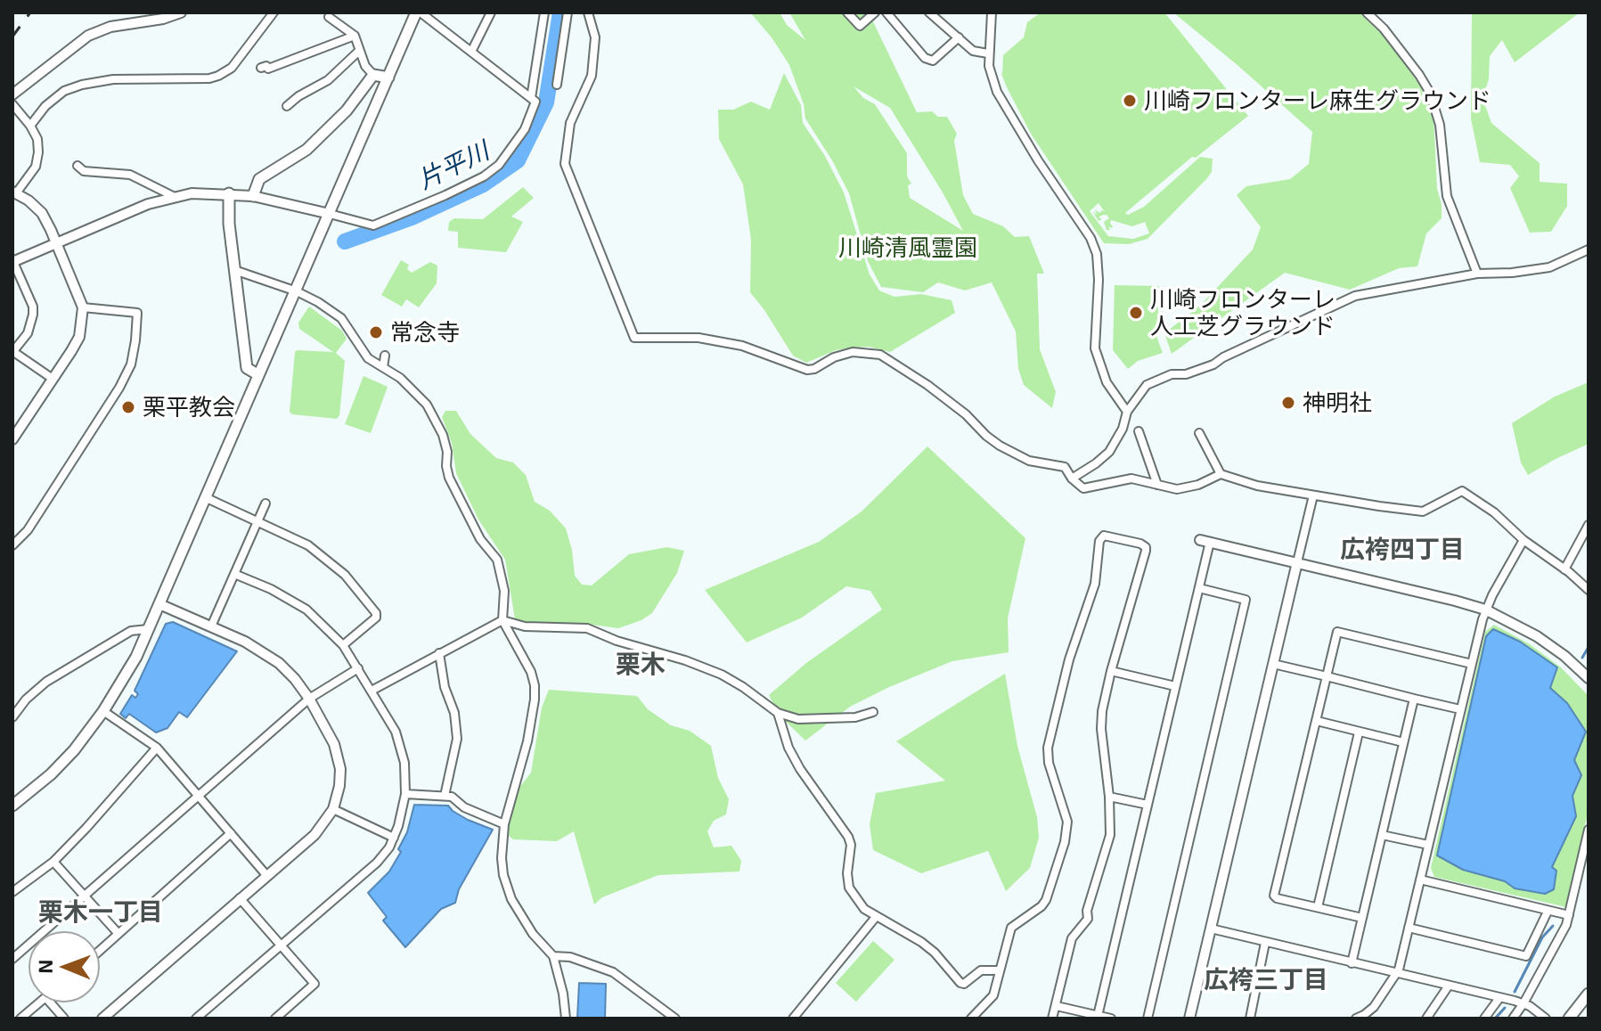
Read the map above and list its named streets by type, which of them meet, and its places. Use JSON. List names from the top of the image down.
{
  "districts": [
    "広袴四丁目",
    "栗木",
    "栗木一丁目",
    "広袴三丁目"
  ],
  "water": ["片平川"],
  "parks": ["川崎清風霊園"],
  "places": [
    "川崎フロンターレ麻生グラウンド",
    "川崎フロンターレ 人工芝グラウンド",
    "常念寺",
    "神明社",
    "栗平教会"
  ],
  "north": "left"
}
